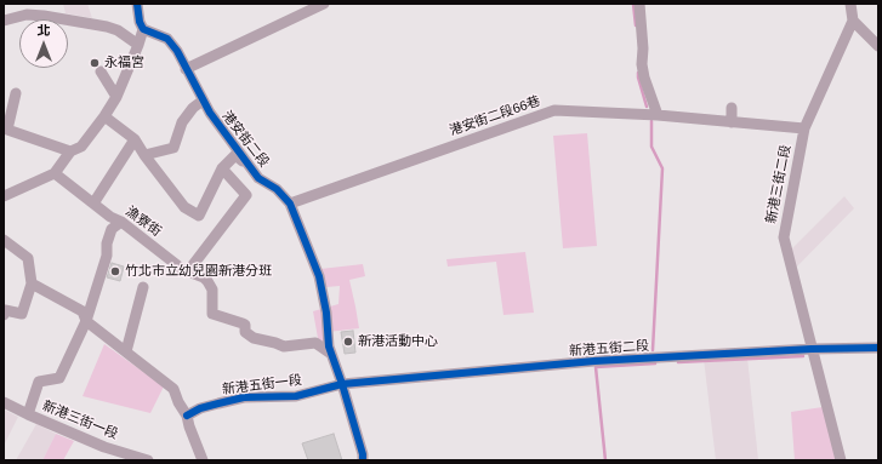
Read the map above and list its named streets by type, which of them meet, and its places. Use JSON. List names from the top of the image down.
{
  "streets": {
    "street": [
      "港安街二段66巷",
      "港安街二段",
      "新港三街二段",
      "漁寮街",
      "新港五街二段",
      "新港五街一段",
      "新港三街一段"
    ]
  },
  "crossings": [
    ["港安街二段66巷", "港安街二段"],
    ["港安街二段66巷", "新港三街二段"],
    ["港安街二段", "漁寮街"],
    ["港安街二段", "新港五街二段"],
    ["港安街二段", "新港五街一段"],
    ["新港三街二段", "新港五街二段"],
    ["新港五街二段", "新港五街一段"]
  ],
  "places": ["永福宮", "竹北市立幼兒園新港分班", "新港活動中心"],
  "north": "top"
}
